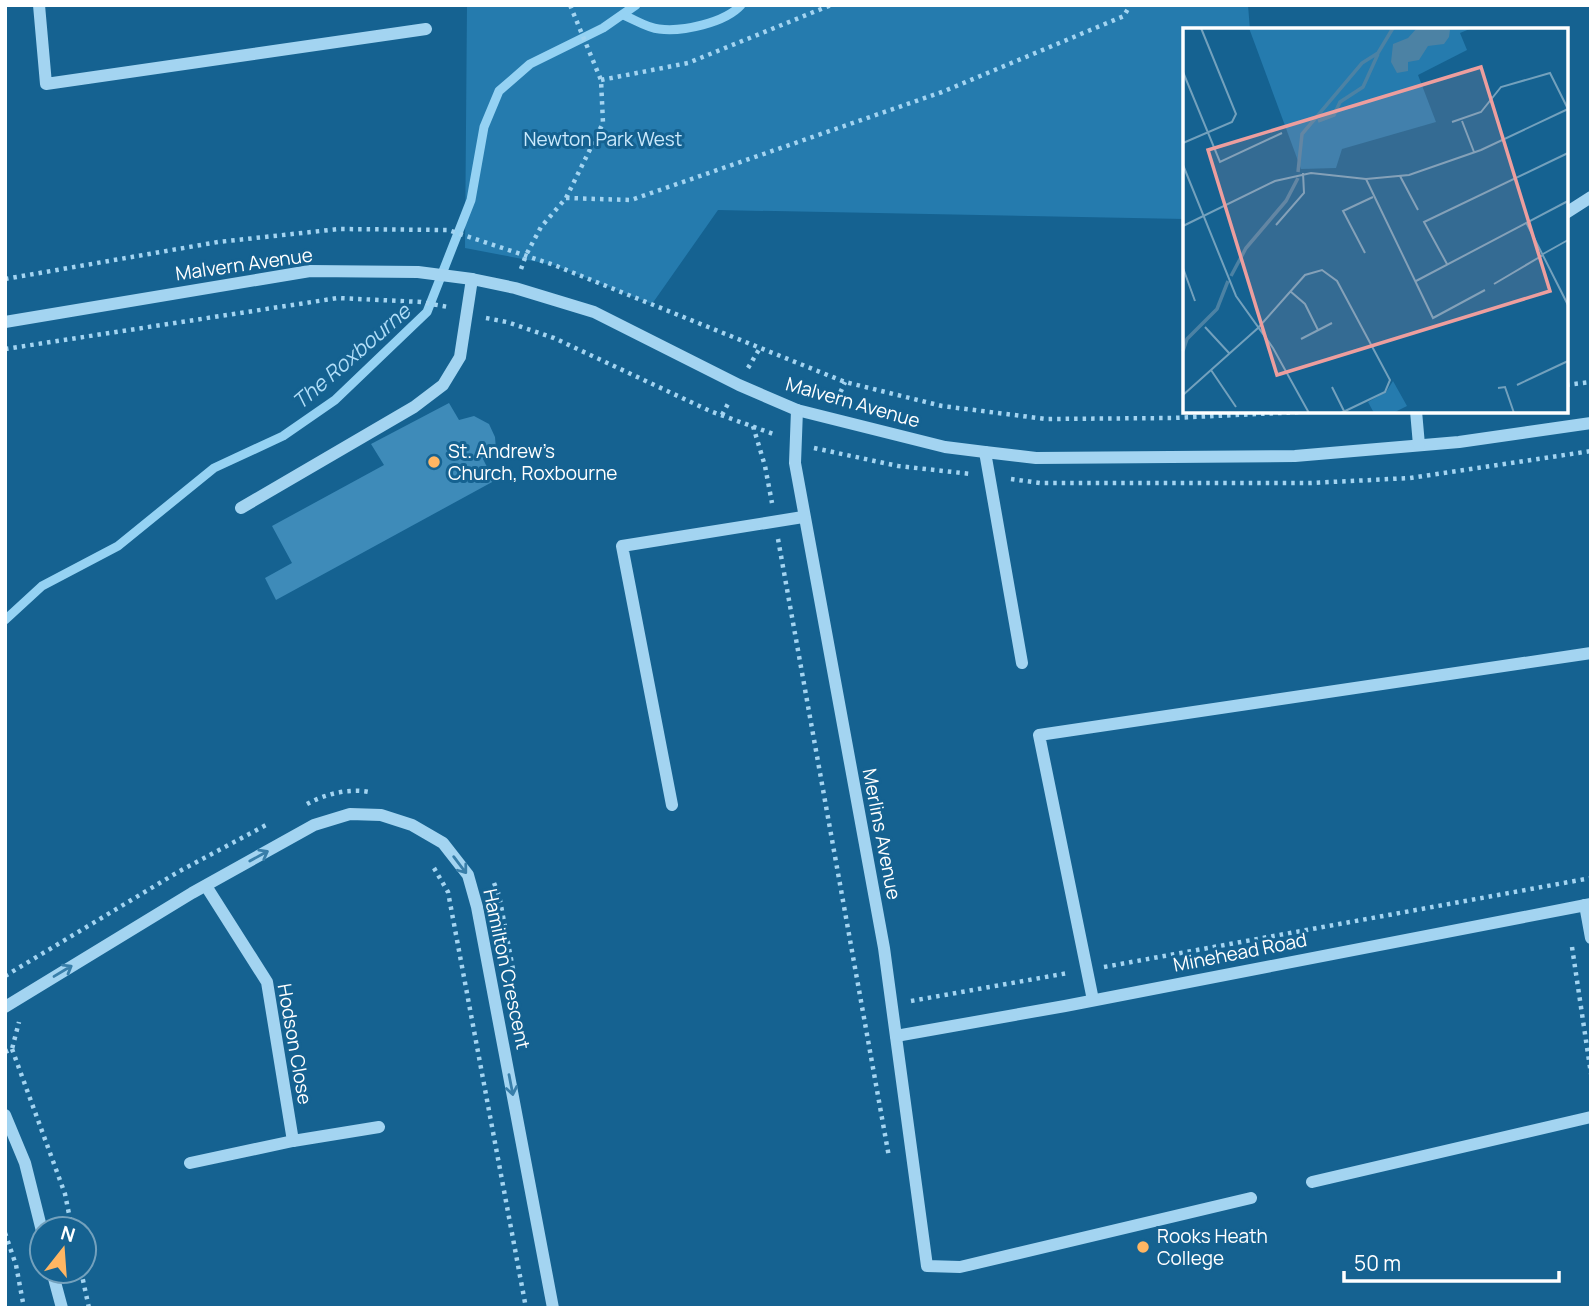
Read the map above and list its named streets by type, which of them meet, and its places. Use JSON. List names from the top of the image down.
{
  "streets": {
    "street": [
      "Malvern Avenue",
      "Merlins Avenue",
      "Minehead Road",
      "Hamilton Crescent",
      "Hodson Close"
    ]
  },
  "crossings": [
    ["Malvern Avenue", "Merlins Avenue"],
    ["Merlins Avenue", "Minehead Road"],
    ["Hamilton Crescent", "Hodson Close"]
  ],
  "water": ["The Roxbourne"],
  "parks": ["Newton Park West"],
  "places": ["St. Andrew’s Church, Roxbourne", "Rooks Heath College"],
  "scale_bar": "50 m",
  "north": "top"
}
